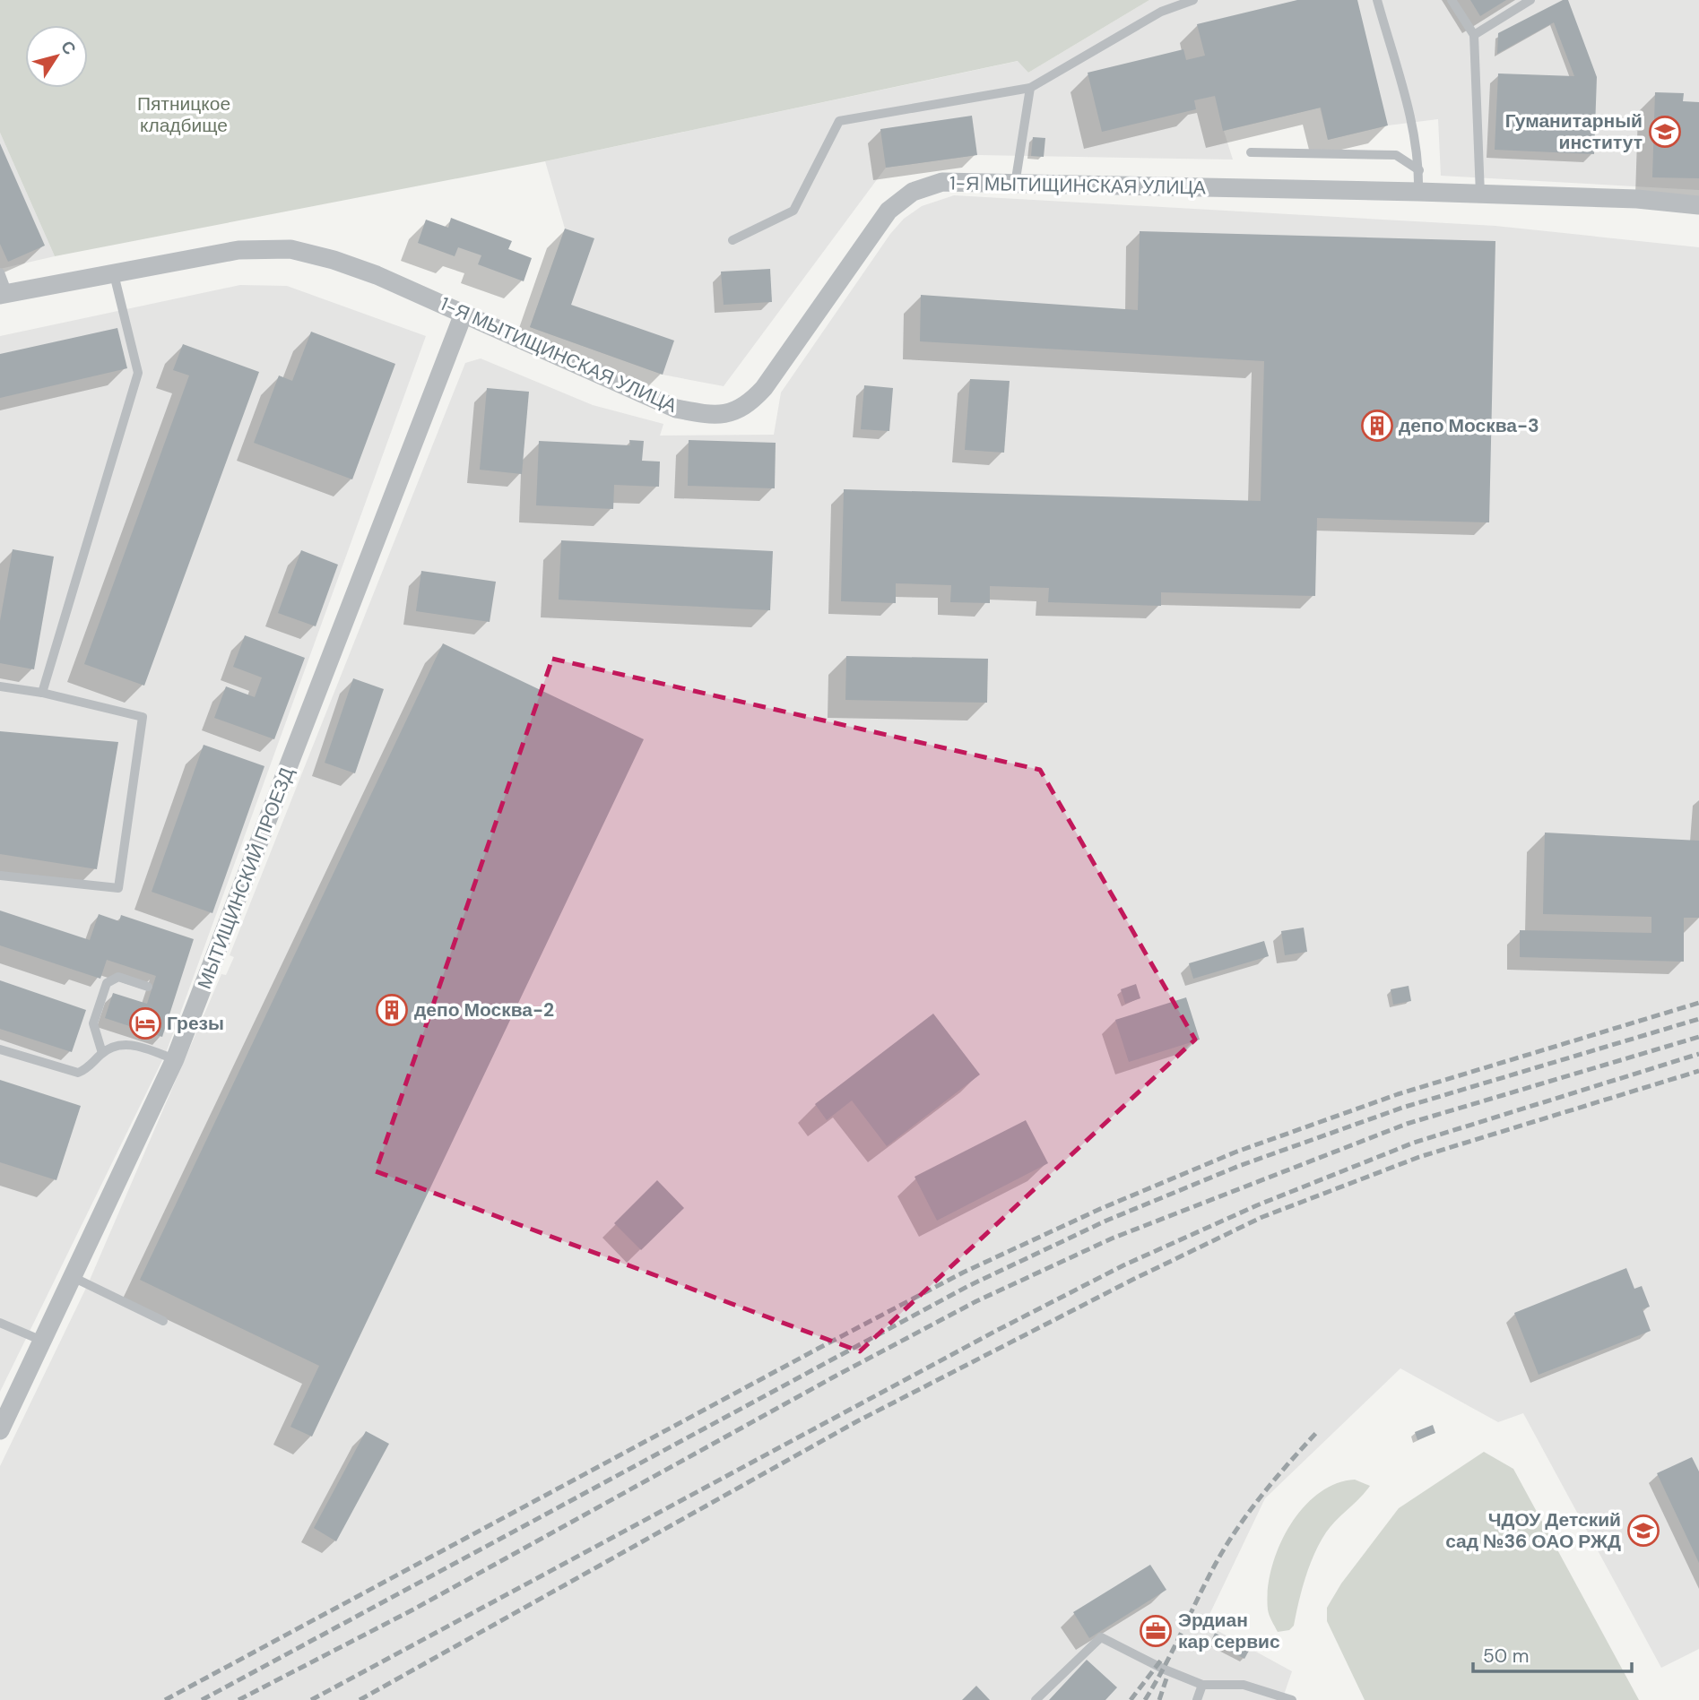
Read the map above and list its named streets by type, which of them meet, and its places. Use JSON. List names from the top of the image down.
{
  "streets": {
    "street": ["1-Я МЫТИЩИНСКАЯ УЛИЦА", "МЫТИЩИНСКИЙ ПРОЕЗД"]
  },
  "crossings": [
    ["1-Я МЫТИЩИНСКАЯ УЛИЦА", "МЫТИЩИНСКИЙ ПРОЕЗД"]
  ],
  "parks": ["Пятницкое кладбище"],
  "places": {
    "school or university": ["Гуманитарный институт", "ЧДОУ Детский сад №36 ОАО РЖД"],
    "building": ["депо Москва-3", "депо Москва-2"],
    "hotel": ["Грезы"],
    "office": ["Эрдиан кар сервис"]
  },
  "scale_bar": "50 m",
  "north": "top right"
}
